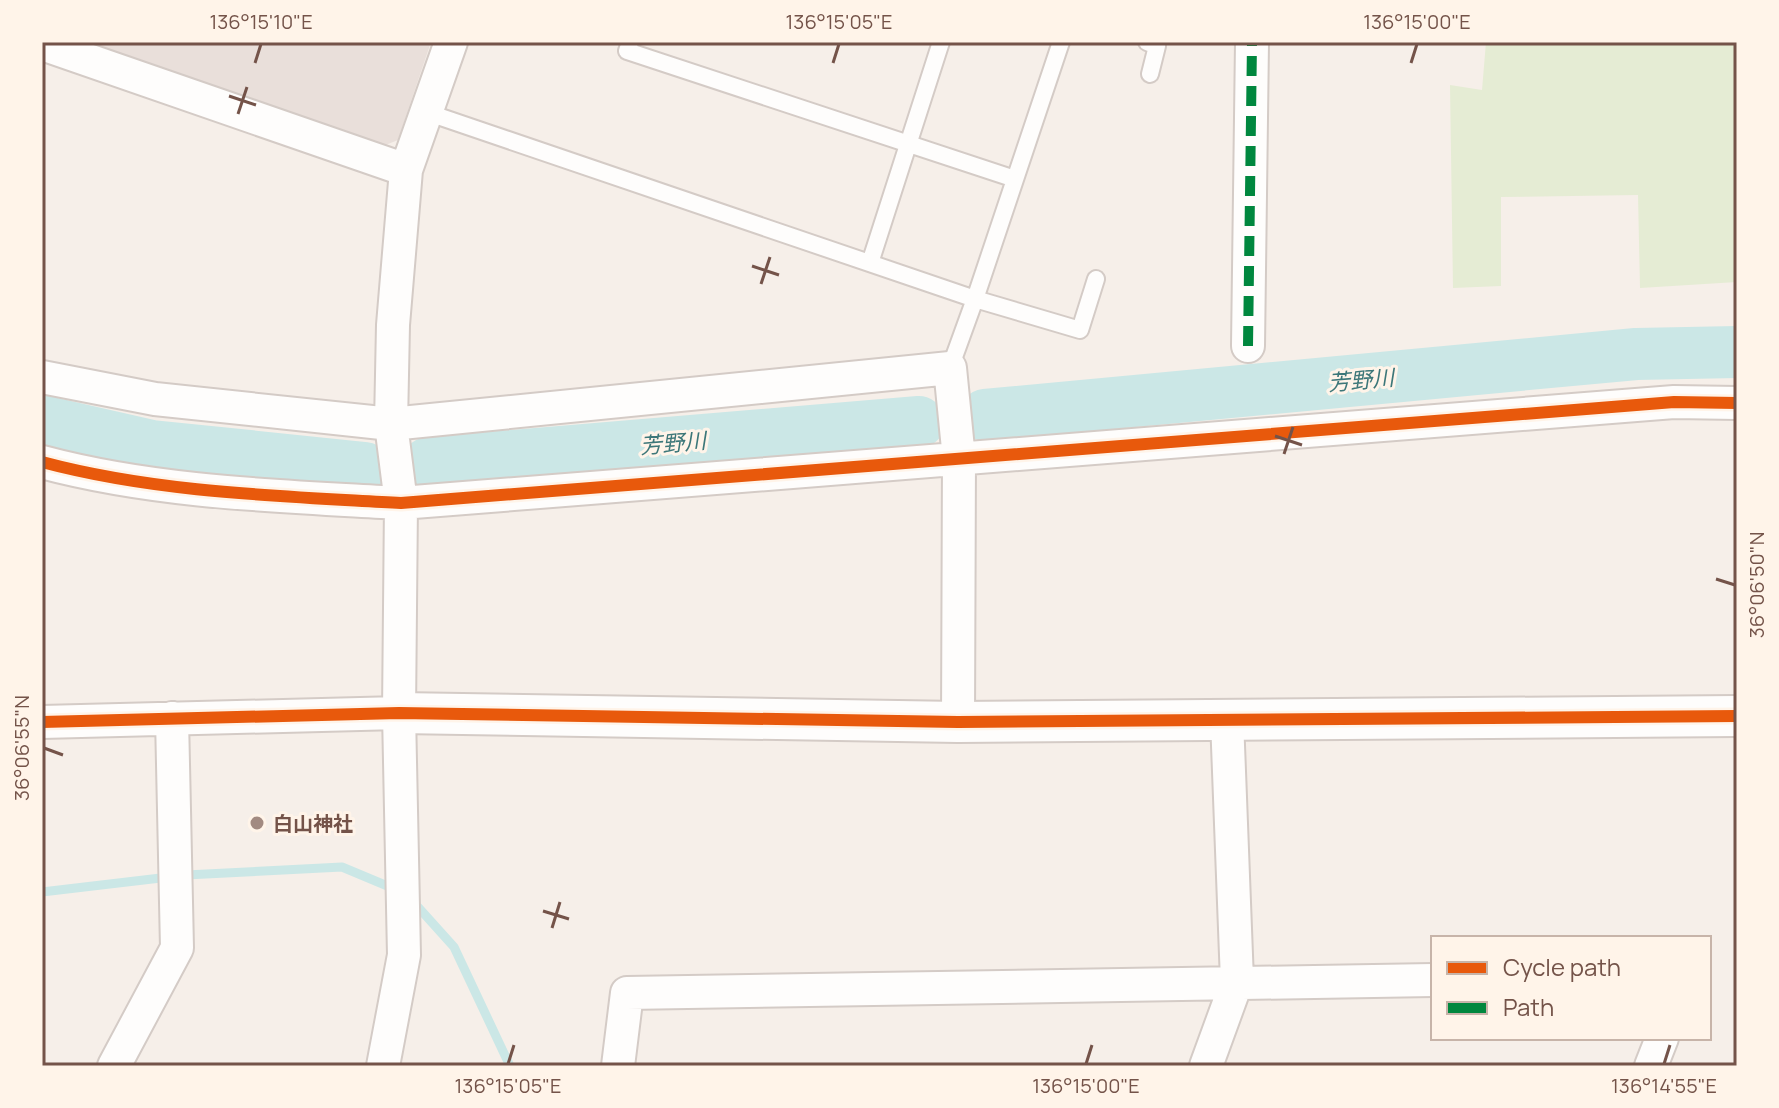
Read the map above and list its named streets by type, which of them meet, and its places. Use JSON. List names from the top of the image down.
{
  "water": ["芳野川"],
  "places": ["白山神社"],
  "legend": ["Cycle path", "Path"],
  "coordinates": [
    "136°15'10\"E",
    "136°15'05\"E",
    "136°15'00\"E",
    "36°06'50\"N",
    "36°06'55\"N",
    "136°14'55\"E"
  ]
}
